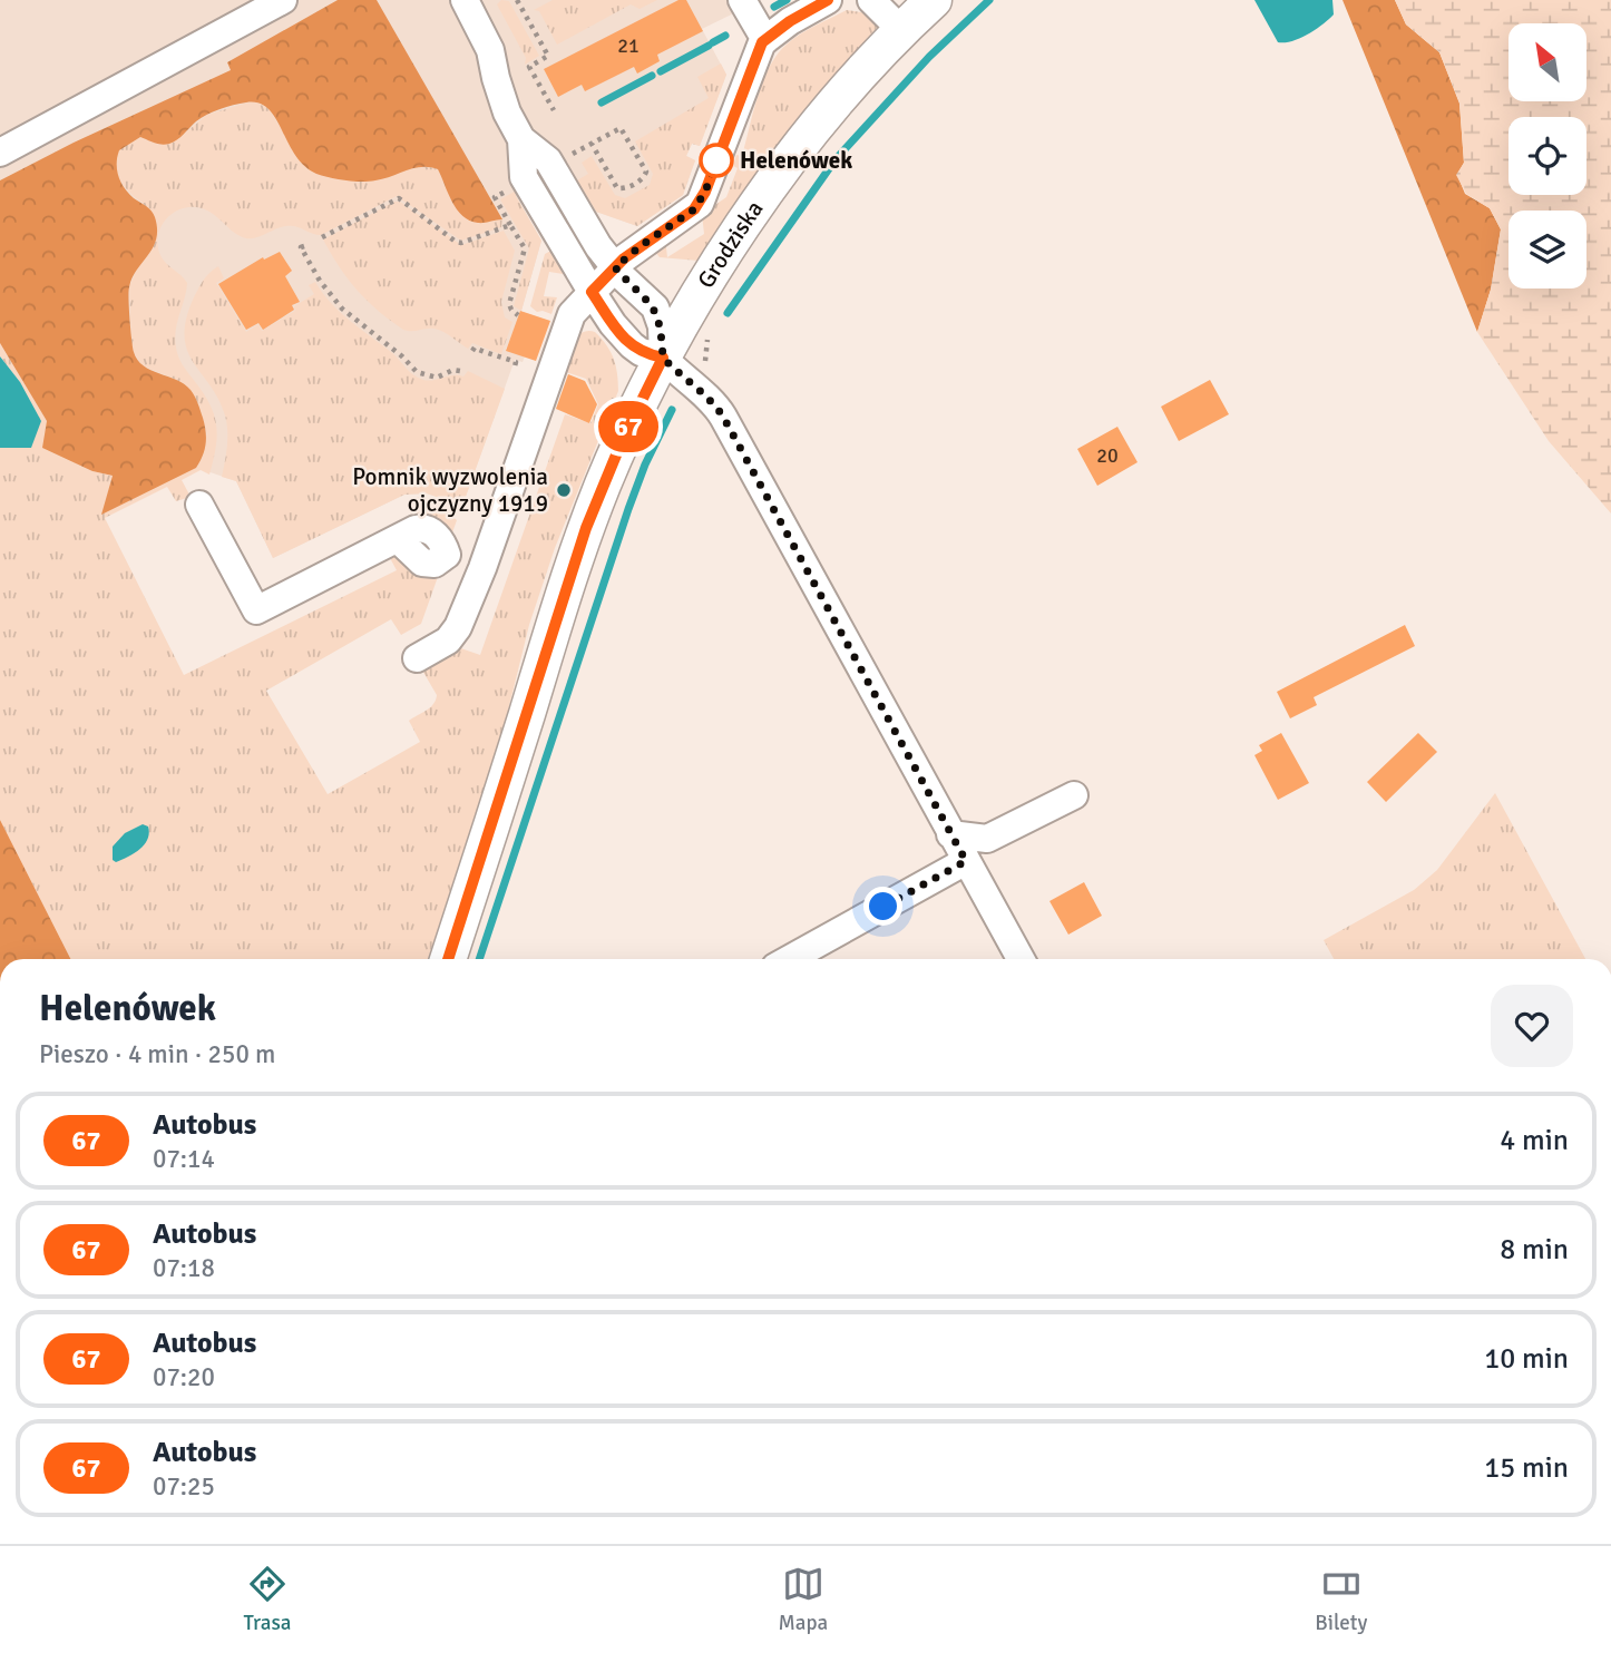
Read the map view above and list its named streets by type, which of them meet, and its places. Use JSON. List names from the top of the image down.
{
  "streets": {
    "main road": ["Grodziska"]
  },
  "places": ["Helenówek", "Pomnik wyzwolenia ojczyzny 1919"],
  "lines": ["bus line 67"],
  "house_numbers": ["21", "20"],
  "north": "top left",
  "page": {
    "on_map": "67",
    "heading": ["Helenówek", "Pieszo · 4 min · 250 m"],
    "list": [
      {
        "mark": "67",
        "name": "Autobus",
        "note": "07:14",
        "value": "4 min"
      },
      {
        "mark": "67",
        "name": "Autobus",
        "note": "07:18",
        "value": "8 min"
      },
      {
        "mark": "67",
        "name": "Autobus",
        "note": "07:20",
        "value": "10 min"
      },
      {
        "mark": "67",
        "name": "Autobus",
        "note": "07:25",
        "value": "15 min"
      }
    ],
    "tabs": ["Trasa", "Mapa", "Bilety"]
  }
}
